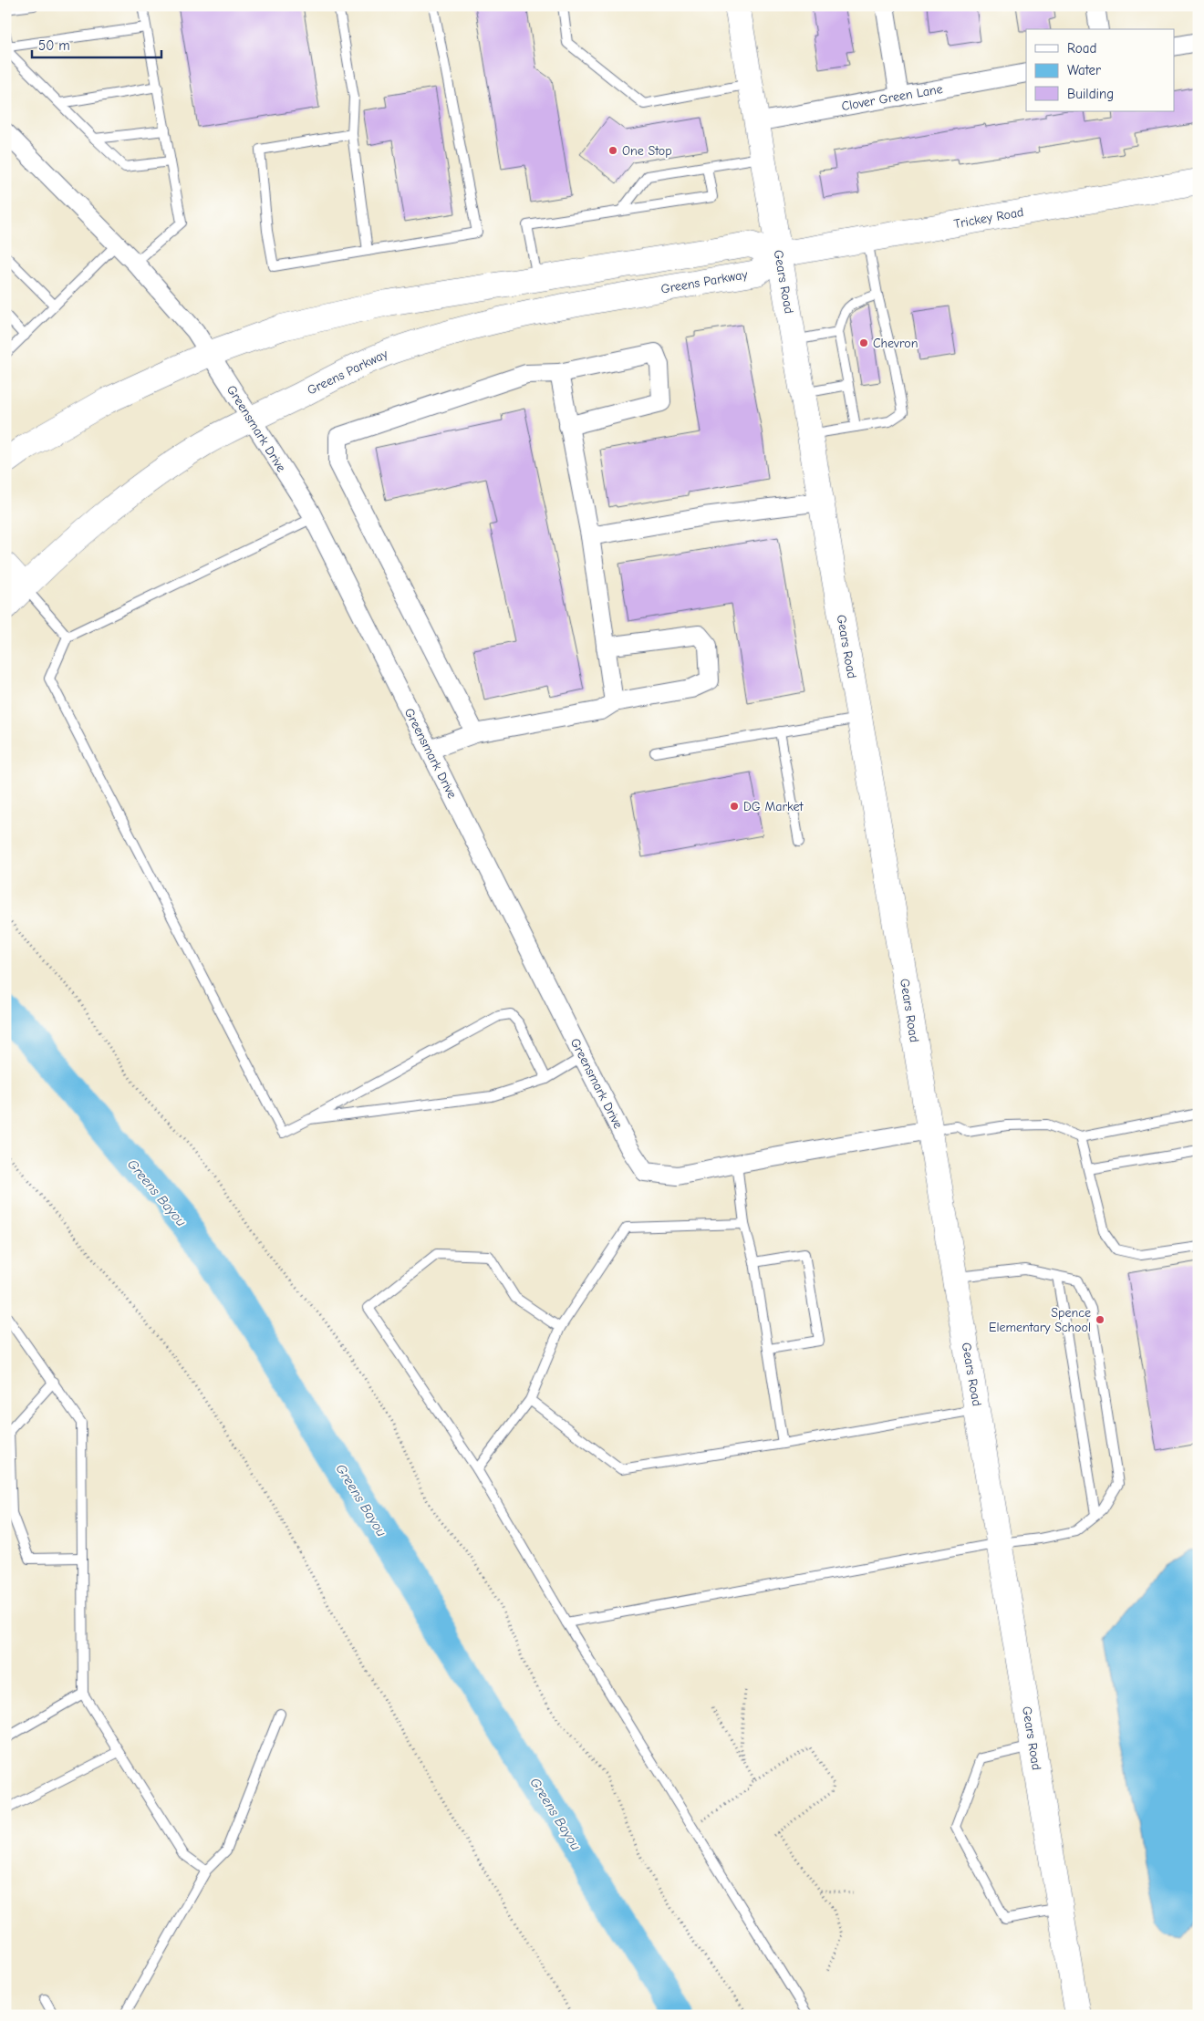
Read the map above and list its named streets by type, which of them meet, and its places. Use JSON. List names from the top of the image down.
{
  "streets": {
    "street": [
      "Clover Green Lane",
      "Trickey Road",
      "Greens Parkway",
      "Gears Road",
      "Greensmark Drive"
    ]
  },
  "crossings": [
    ["Clover Green Lane", "Gears Road"],
    ["Trickey Road", "Greens Parkway"],
    ["Trickey Road", "Gears Road"],
    ["Greens Parkway", "Gears Road"],
    ["Greens Parkway", "Greensmark Drive"],
    ["Gears Road", "Greensmark Drive"]
  ],
  "water": ["Greens Bayou"],
  "places": [
    "One Stop",
    "Chevron",
    "DG Market",
    "Spence Elementary School"
  ],
  "legend": ["Road", "Water", "Building"],
  "scale_bar": "50 m"
}
